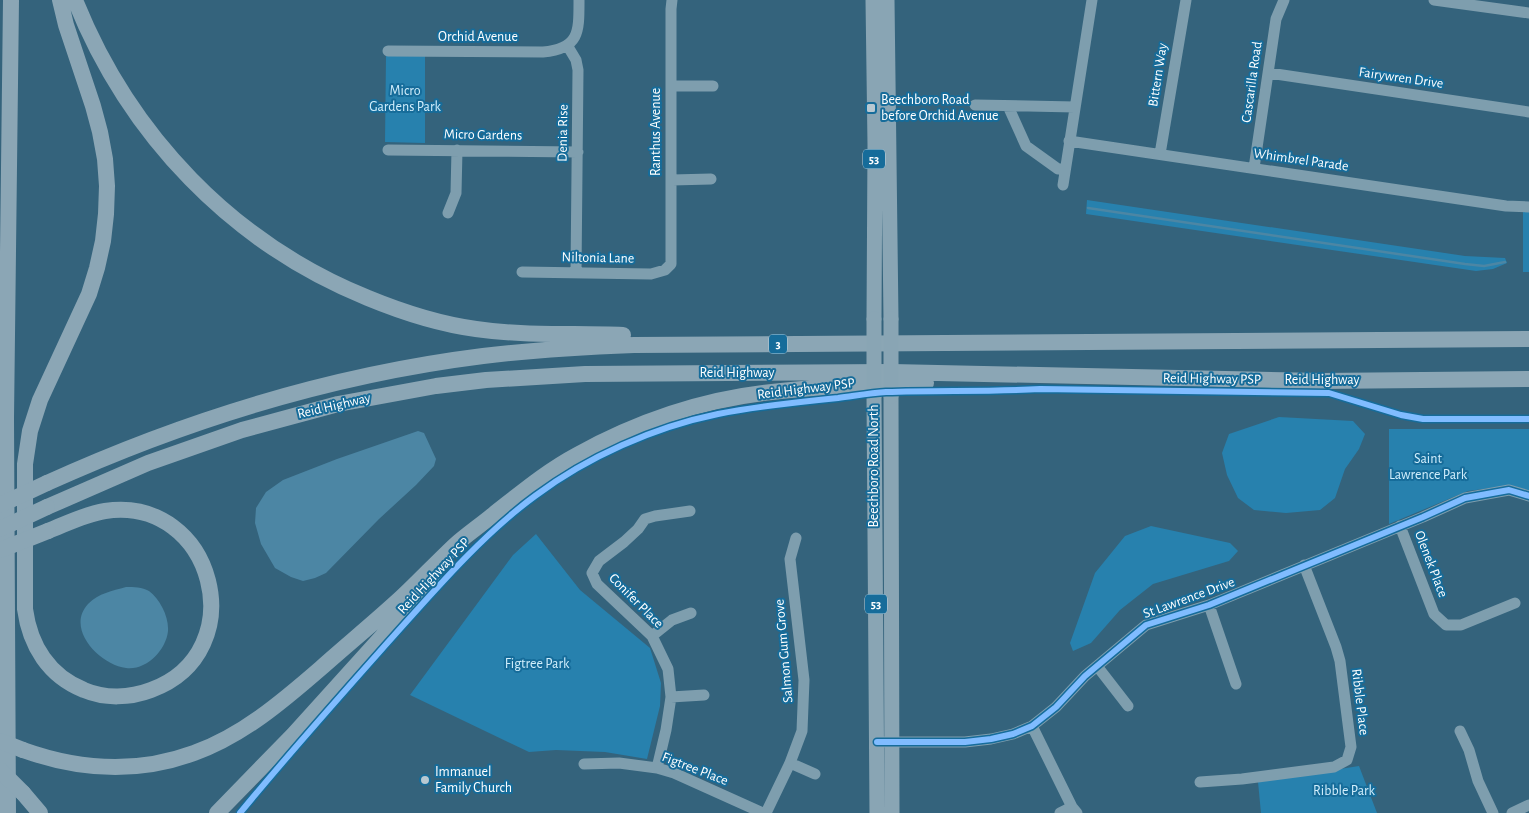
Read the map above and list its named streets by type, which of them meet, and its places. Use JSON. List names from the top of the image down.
{
  "streets": {
    "highway": ["3", "Reid Highway"],
    "main road": ["53", "Beechboro Road North"],
    "street": [
      "Orchid Avenue",
      "Bittern Way",
      "Fairywren Drive",
      "Cascarilla Road",
      "Ranthus Avenue",
      "Denia Rise",
      "Micro Gardens",
      "Whimbrel Parade",
      "Niltonia Lane",
      "Olenek Place",
      "St Lawrence Drive",
      "Conifer Place",
      "Salmon Gum Grove",
      "Ribble Place",
      "Figtree Place"
    ],
    "cycle path": ["Reid Highway PSP"]
  },
  "crossings": [
    ["Orchid Avenue", "Denia Rise"],
    ["Bittern Way", "Whimbrel Parade"],
    ["Fairywren Drive", "Cascarilla Road"],
    ["Cascarilla Road", "Whimbrel Parade"],
    ["Ranthus Avenue", "Niltonia Lane"],
    ["Denia Rise", "Micro Gardens"],
    ["Denia Rise", "Niltonia Lane"],
    ["Beechboro Road North", "St Lawrence Drive"],
    ["Olenek Place", "St Lawrence Drive"],
    ["St Lawrence Drive", "Ribble Place"],
    ["Conifer Place", "Figtree Place"],
    ["Salmon Gum Grove", "Figtree Place"]
  ],
  "parks": [
    "Micro Gardens Park",
    "Saint Lawrence Park",
    "Figtree Park",
    "Ribble Park"
  ],
  "places": {
    "transit": ["Beechboro Road before Orchid Avenue"],
    "other": ["Immanuel Family Church"]
  }
}
